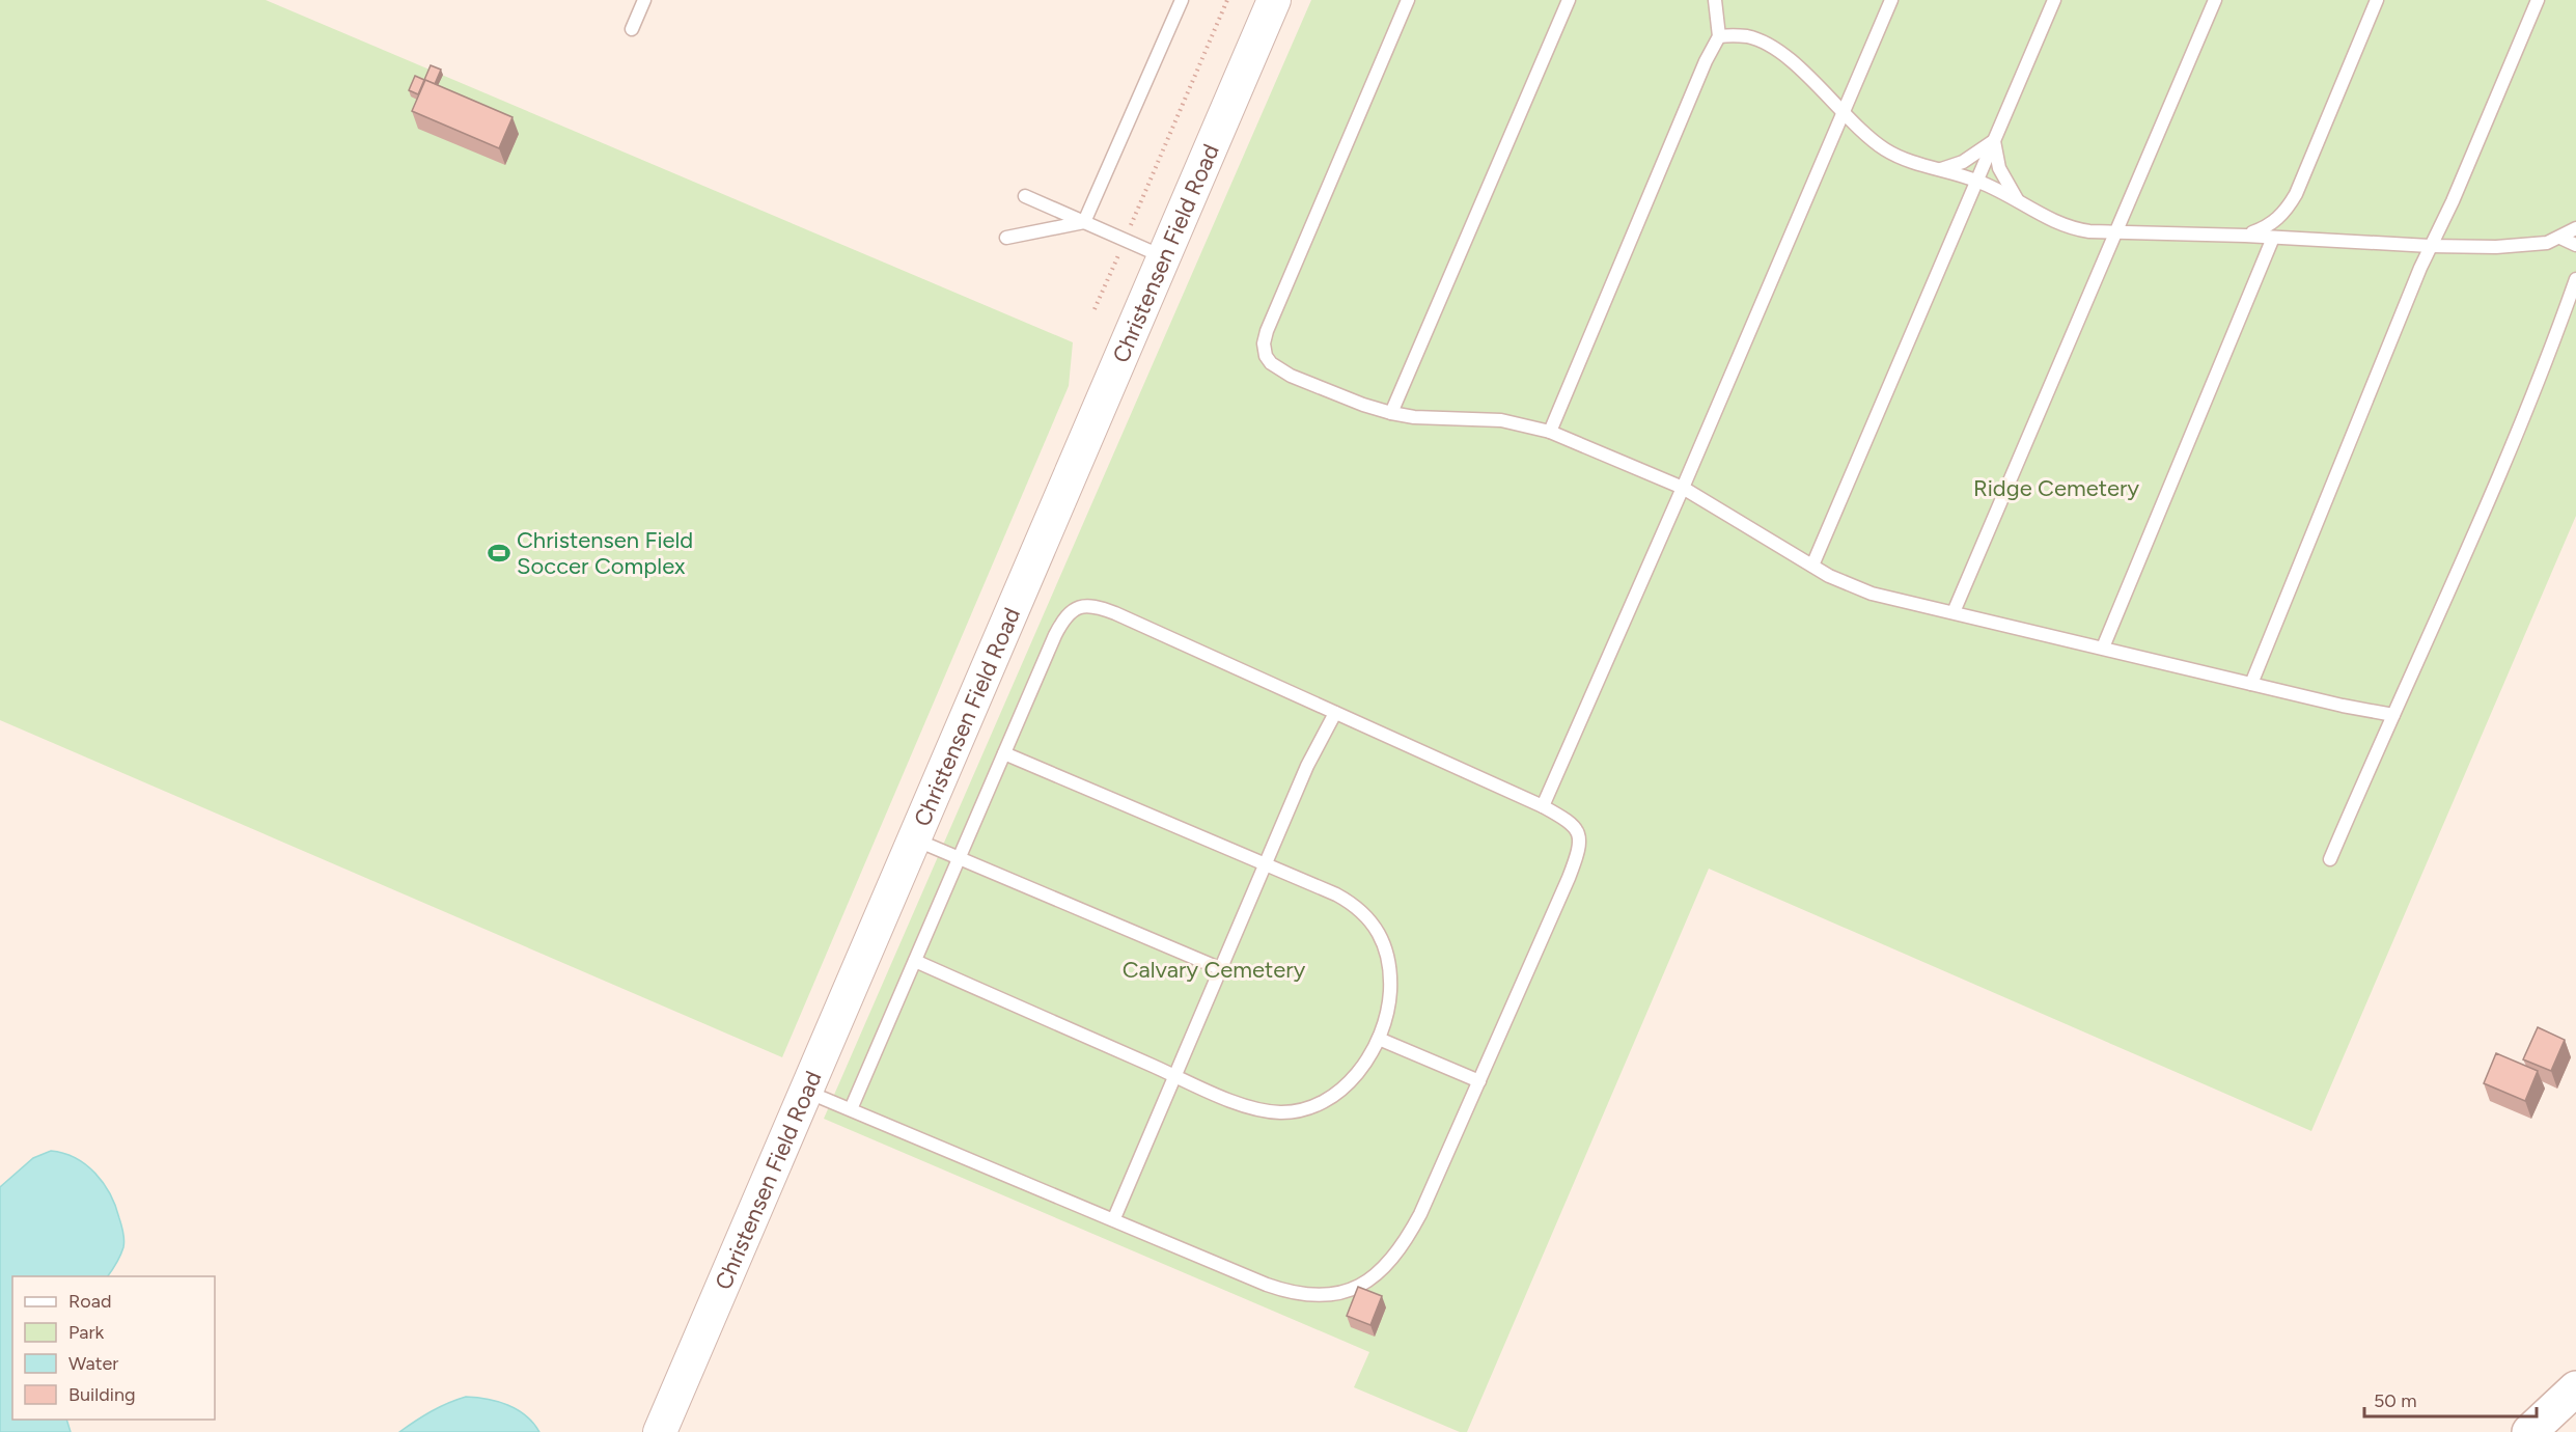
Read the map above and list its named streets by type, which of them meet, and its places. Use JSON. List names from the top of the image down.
{
  "streets": {
    "street": ["Christensen Field Road"]
  },
  "parks": ["Ridge Cemetery", "Calvary Cemetery"],
  "places": {
    "sports": ["Christensen Field Soccer Complex"]
  },
  "legend": [
    "Road",
    "Park",
    "Water",
    "Building"
  ],
  "scale_bar": "50 m"
}
